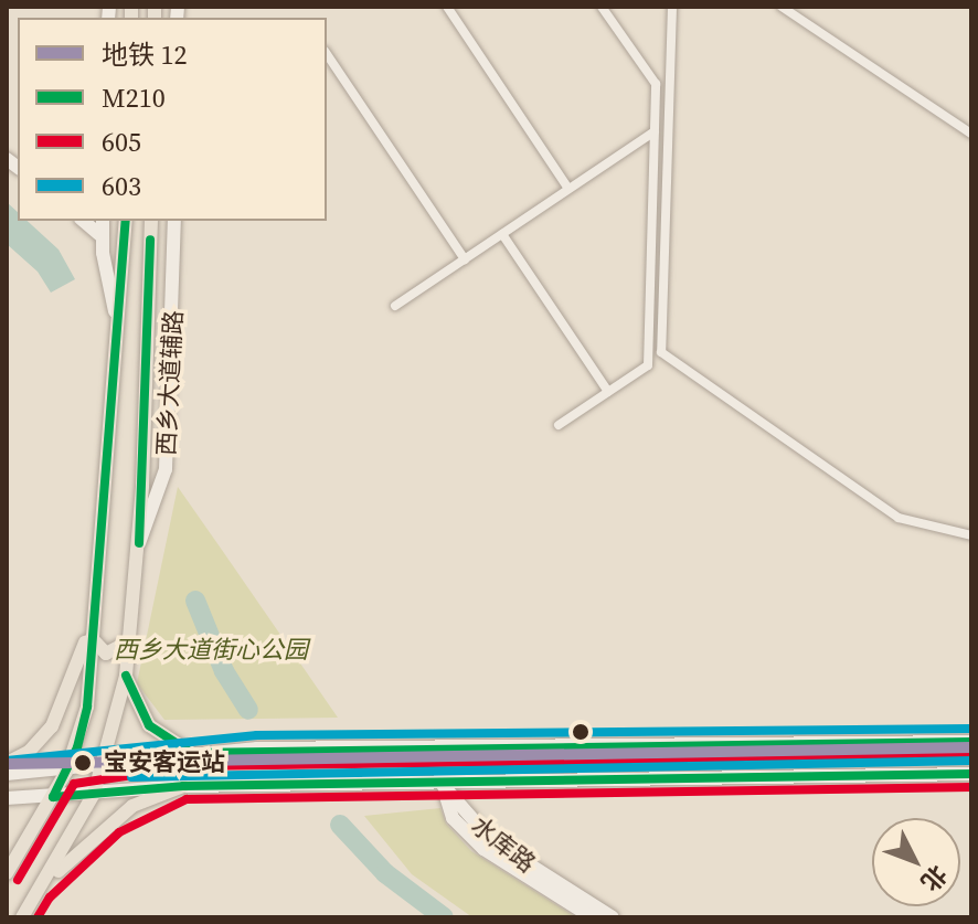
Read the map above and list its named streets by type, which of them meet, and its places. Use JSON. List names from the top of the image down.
{
  "streets": {
    "main road": ["西乡大道辅路", "水库路"]
  },
  "parks": ["西乡大道街心公园"],
  "places": ["宝安客运站"],
  "lines": [
    "transit line M210",
    "transit line 603",
    "metro line 12",
    "transit line 605"
  ],
  "legend": [
    "地铁 12",
    "M210",
    "605",
    "603"
  ],
  "north": "bottom right"
}
